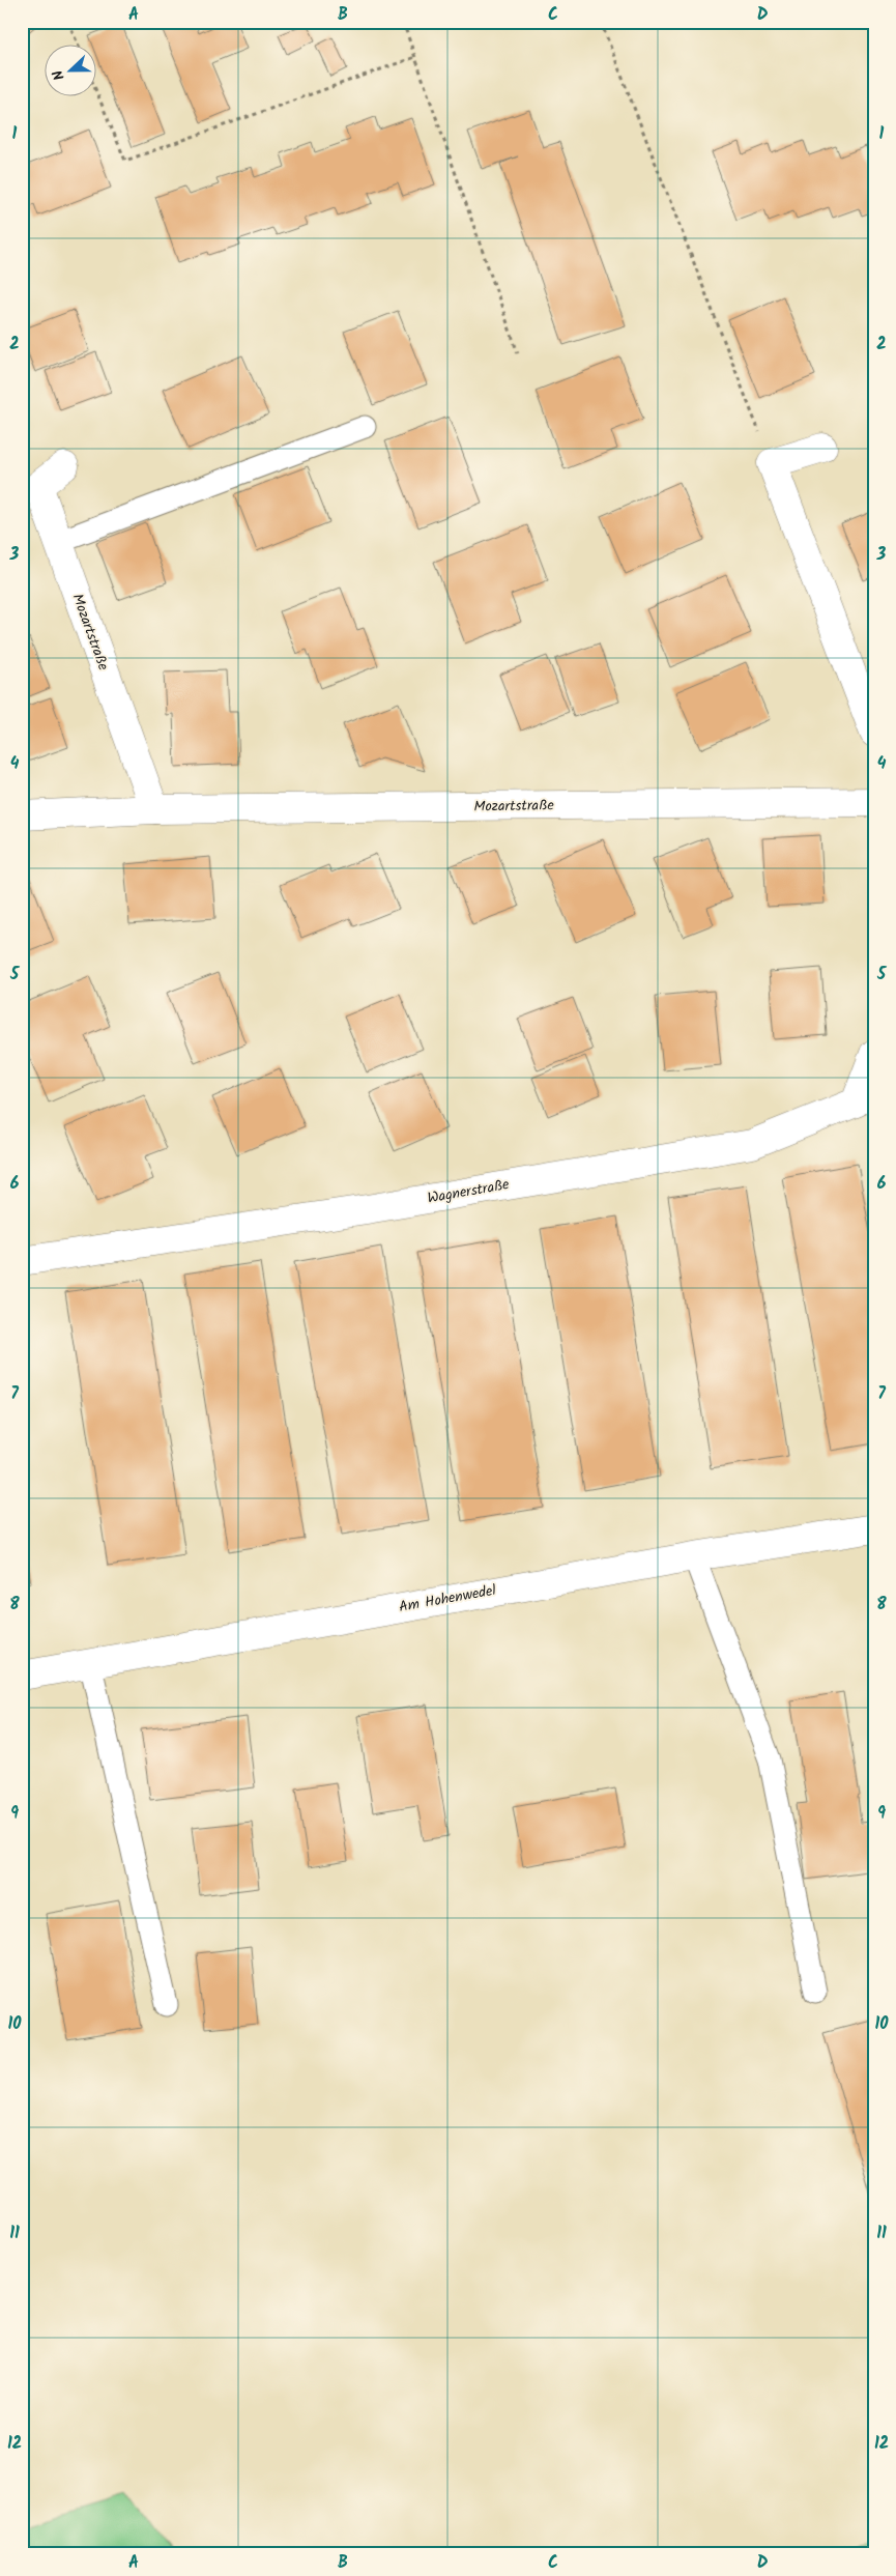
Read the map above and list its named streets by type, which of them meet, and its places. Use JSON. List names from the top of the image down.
{
  "streets": {
    "street": ["Mozartstraße", "Wagnerstraße", "Am Hohenwedel"]
  },
  "north": "left",
  "grid": {
    "columns": [
      "A",
      "B",
      "C",
      "D"
    ],
    "rows": [
      "1",
      "2",
      "3",
      "4",
      "5",
      "6",
      "7",
      "8",
      "9",
      "10",
      "11",
      "12"
    ]
  }
}
